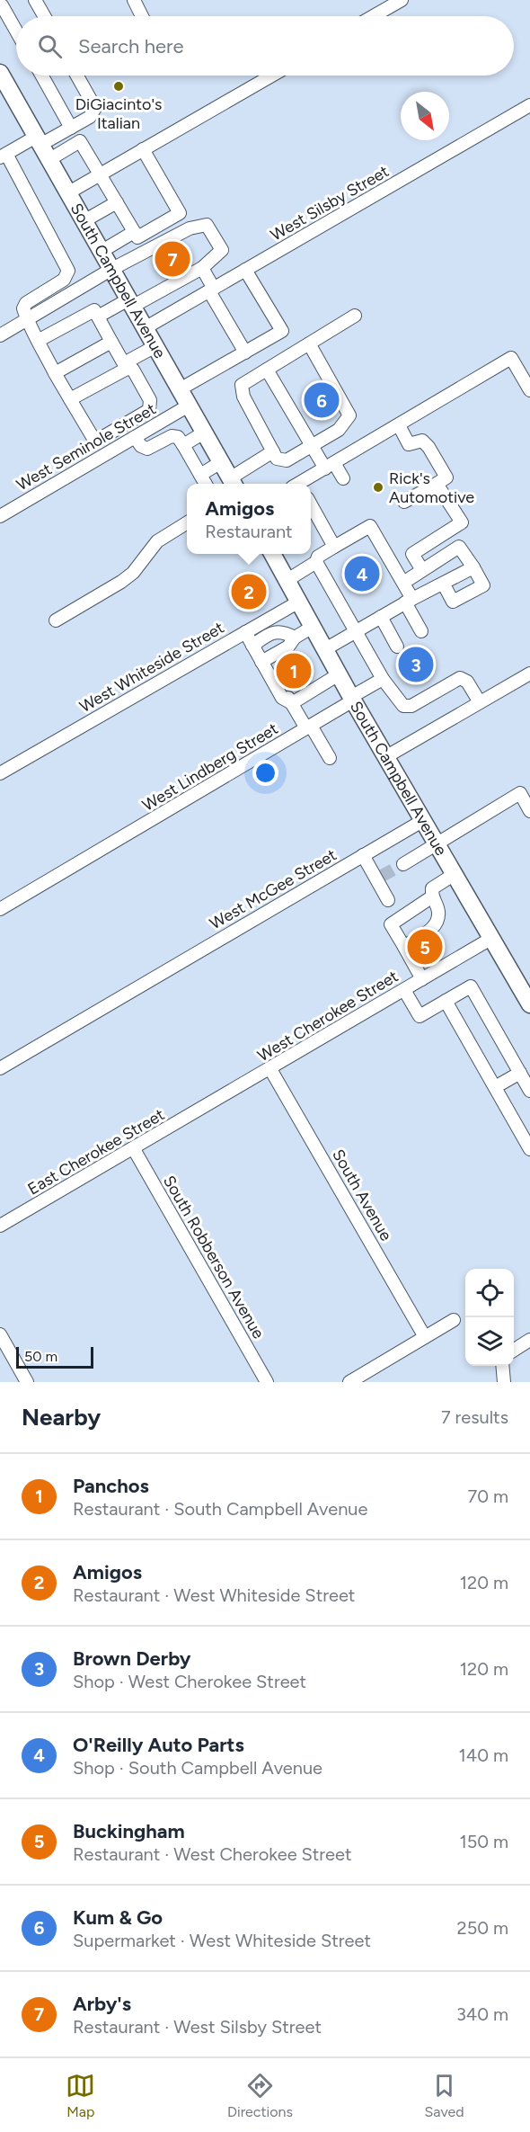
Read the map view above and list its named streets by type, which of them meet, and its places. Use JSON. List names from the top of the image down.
{
  "streets": {
    "main road": ["South Campbell Avenue"],
    "street": [
      "West Silsby Street",
      "West Seminole Street",
      "West Whiteside Street",
      "West Lindberg Street",
      "West McGee Street",
      "West Cherokee Street",
      "East Cherokee Street",
      "South Avenue",
      "South Robberson Avenue"
    ]
  },
  "crossings": [
    ["West Silsby Street", "South Campbell Avenue"],
    ["South Campbell Avenue", "West Seminole Street"],
    ["South Campbell Avenue", "West Whiteside Street"],
    ["South Campbell Avenue", "West Lindberg Street"],
    ["South Campbell Avenue", "West McGee Street"],
    ["South Campbell Avenue", "West Cherokee Street"],
    ["West Cherokee Street", "East Cherokee Street"],
    ["West Cherokee Street", "South Avenue"],
    ["East Cherokee Street", "South Robberson Avenue"]
  ],
  "places": ["DiGiacinto's Italian", "Rick's Automotive"],
  "scale_bar": "50 m",
  "north": "bottom right",
  "page": {
    "search": "Search here",
    "pins": [
      "7",
      "6",
      "4",
      "2",
      "3",
      "1",
      "5"
    ],
    "popup": ["Amigos", "Restaurant"],
    "scale": "50 m",
    "heading": ["Nearby", "7 results"],
    "list": [
      {
        "mark": "1",
        "name": "Panchos",
        "note": "Restaurant · South Campbell Avenue",
        "value": "70 m"
      },
      {
        "mark": "2",
        "name": "Amigos",
        "note": "Restaurant · West Whiteside Street",
        "value": "120 m"
      },
      {
        "mark": "3",
        "name": "Brown Derby",
        "note": "Shop · West Cherokee Street",
        "value": "120 m"
      },
      {
        "mark": "4",
        "name": "O'Reilly Auto Parts",
        "note": "Shop · South Campbell Avenue",
        "value": "140 m"
      },
      {
        "mark": "5",
        "name": "Buckingham",
        "note": "Restaurant · West Cherokee Street",
        "value": "150 m"
      },
      {
        "mark": "6",
        "name": "Kum & Go",
        "note": "Supermarket · West Whiteside Street",
        "value": "250 m"
      },
      {
        "mark": "7",
        "name": "Arby's",
        "note": "Restaurant · West Silsby Street",
        "value": "340 m"
      }
    ],
    "nav": ["Map", "Directions", "Saved"]
  }
}
